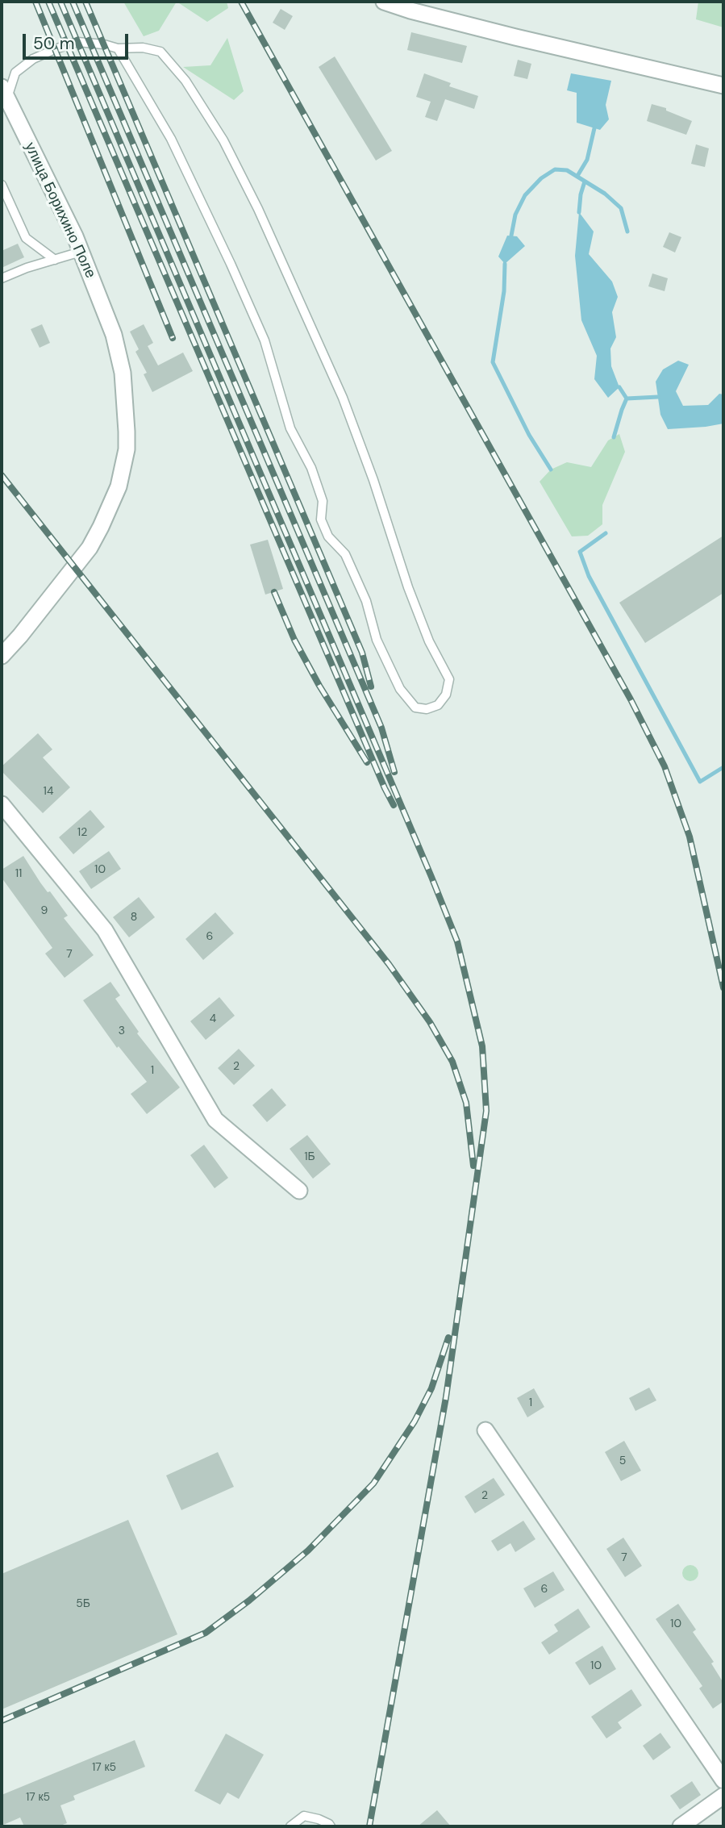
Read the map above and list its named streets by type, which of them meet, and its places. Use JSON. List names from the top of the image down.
{
  "streets": {
    "street": ["улица Борихино Поле"]
  },
  "house_numbers": [
    "14",
    "12",
    "10",
    "11",
    "9",
    "8",
    "6",
    "7",
    "4",
    "3",
    "2",
    "1",
    "1Б",
    "1",
    "5",
    "2",
    "7",
    "6",
    "5Б",
    "10",
    "10",
    "17 к5",
    "17 к5"
  ],
  "scale_bar": "50 m"
}
